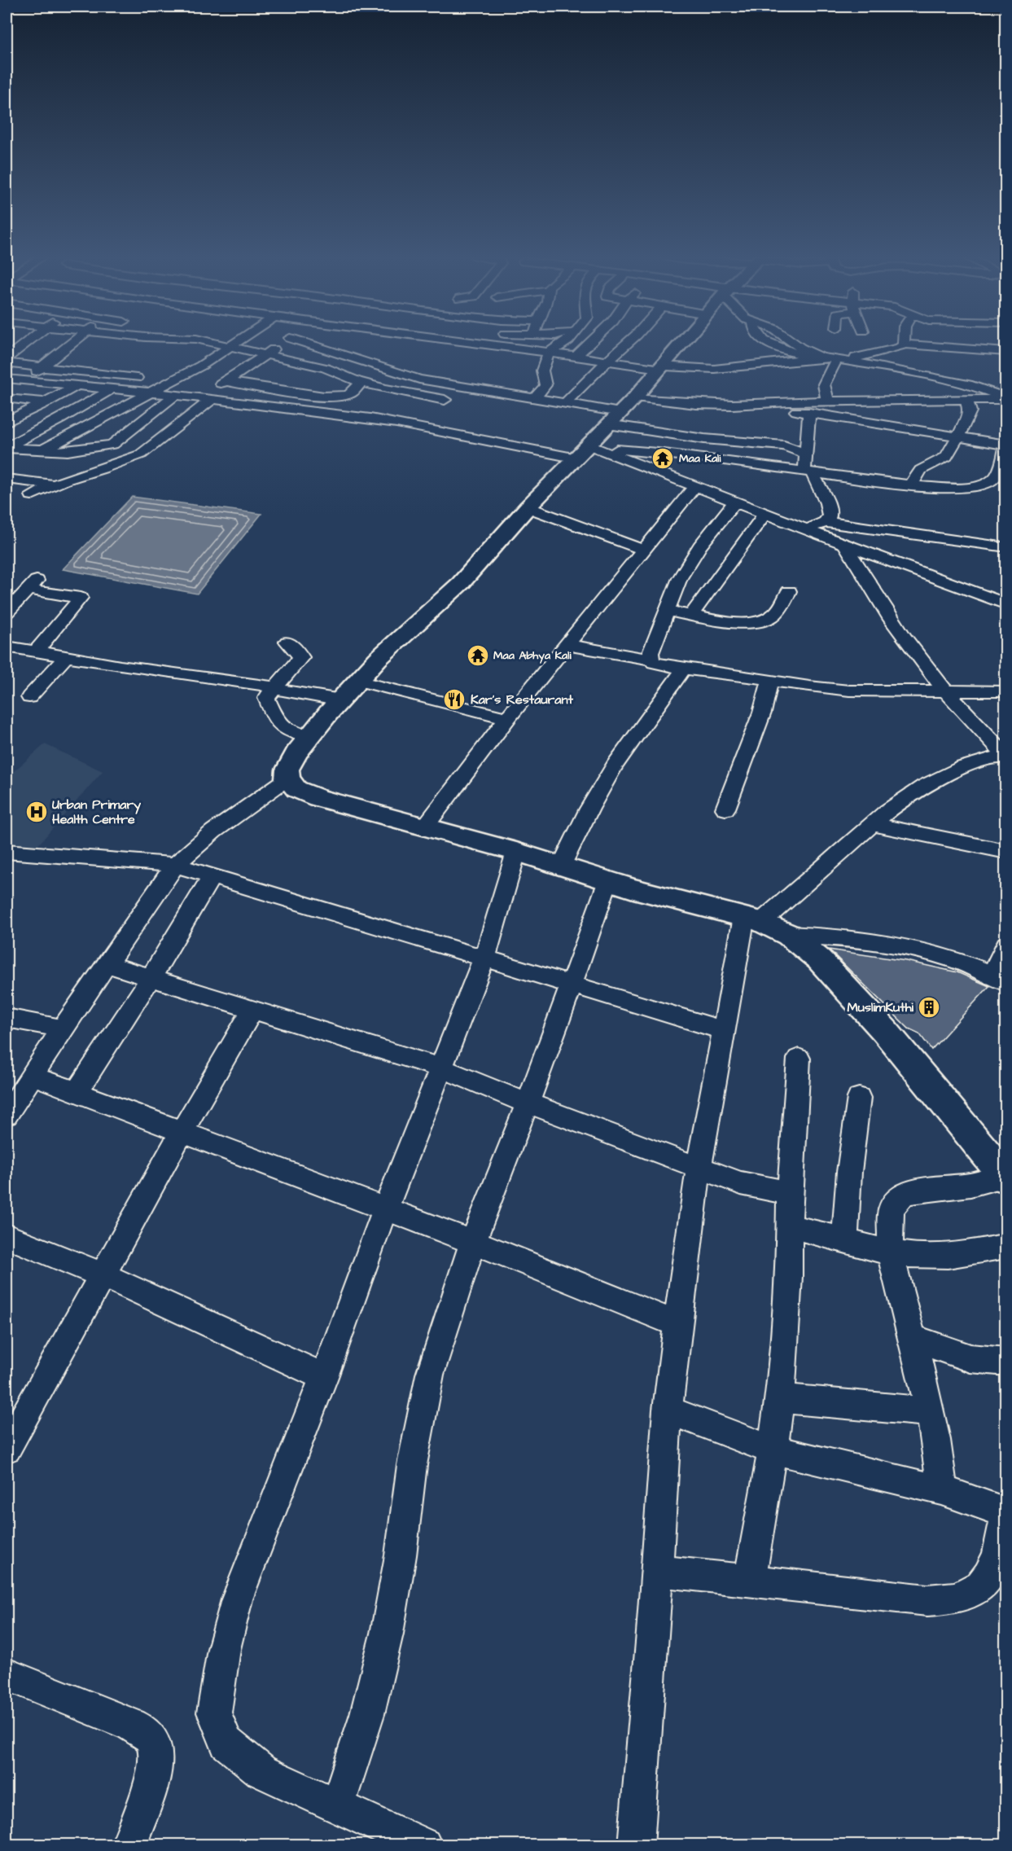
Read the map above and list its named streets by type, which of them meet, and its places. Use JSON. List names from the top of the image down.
{
  "places": {
    "temple": ["Maa Kali", "Maa Abhya Kali"],
    "restaurant": ["Kar's Restaurant"],
    "hospital": ["Urban Primary Health Centre"],
    "building": ["MuslimKuthi"]
  }
}
